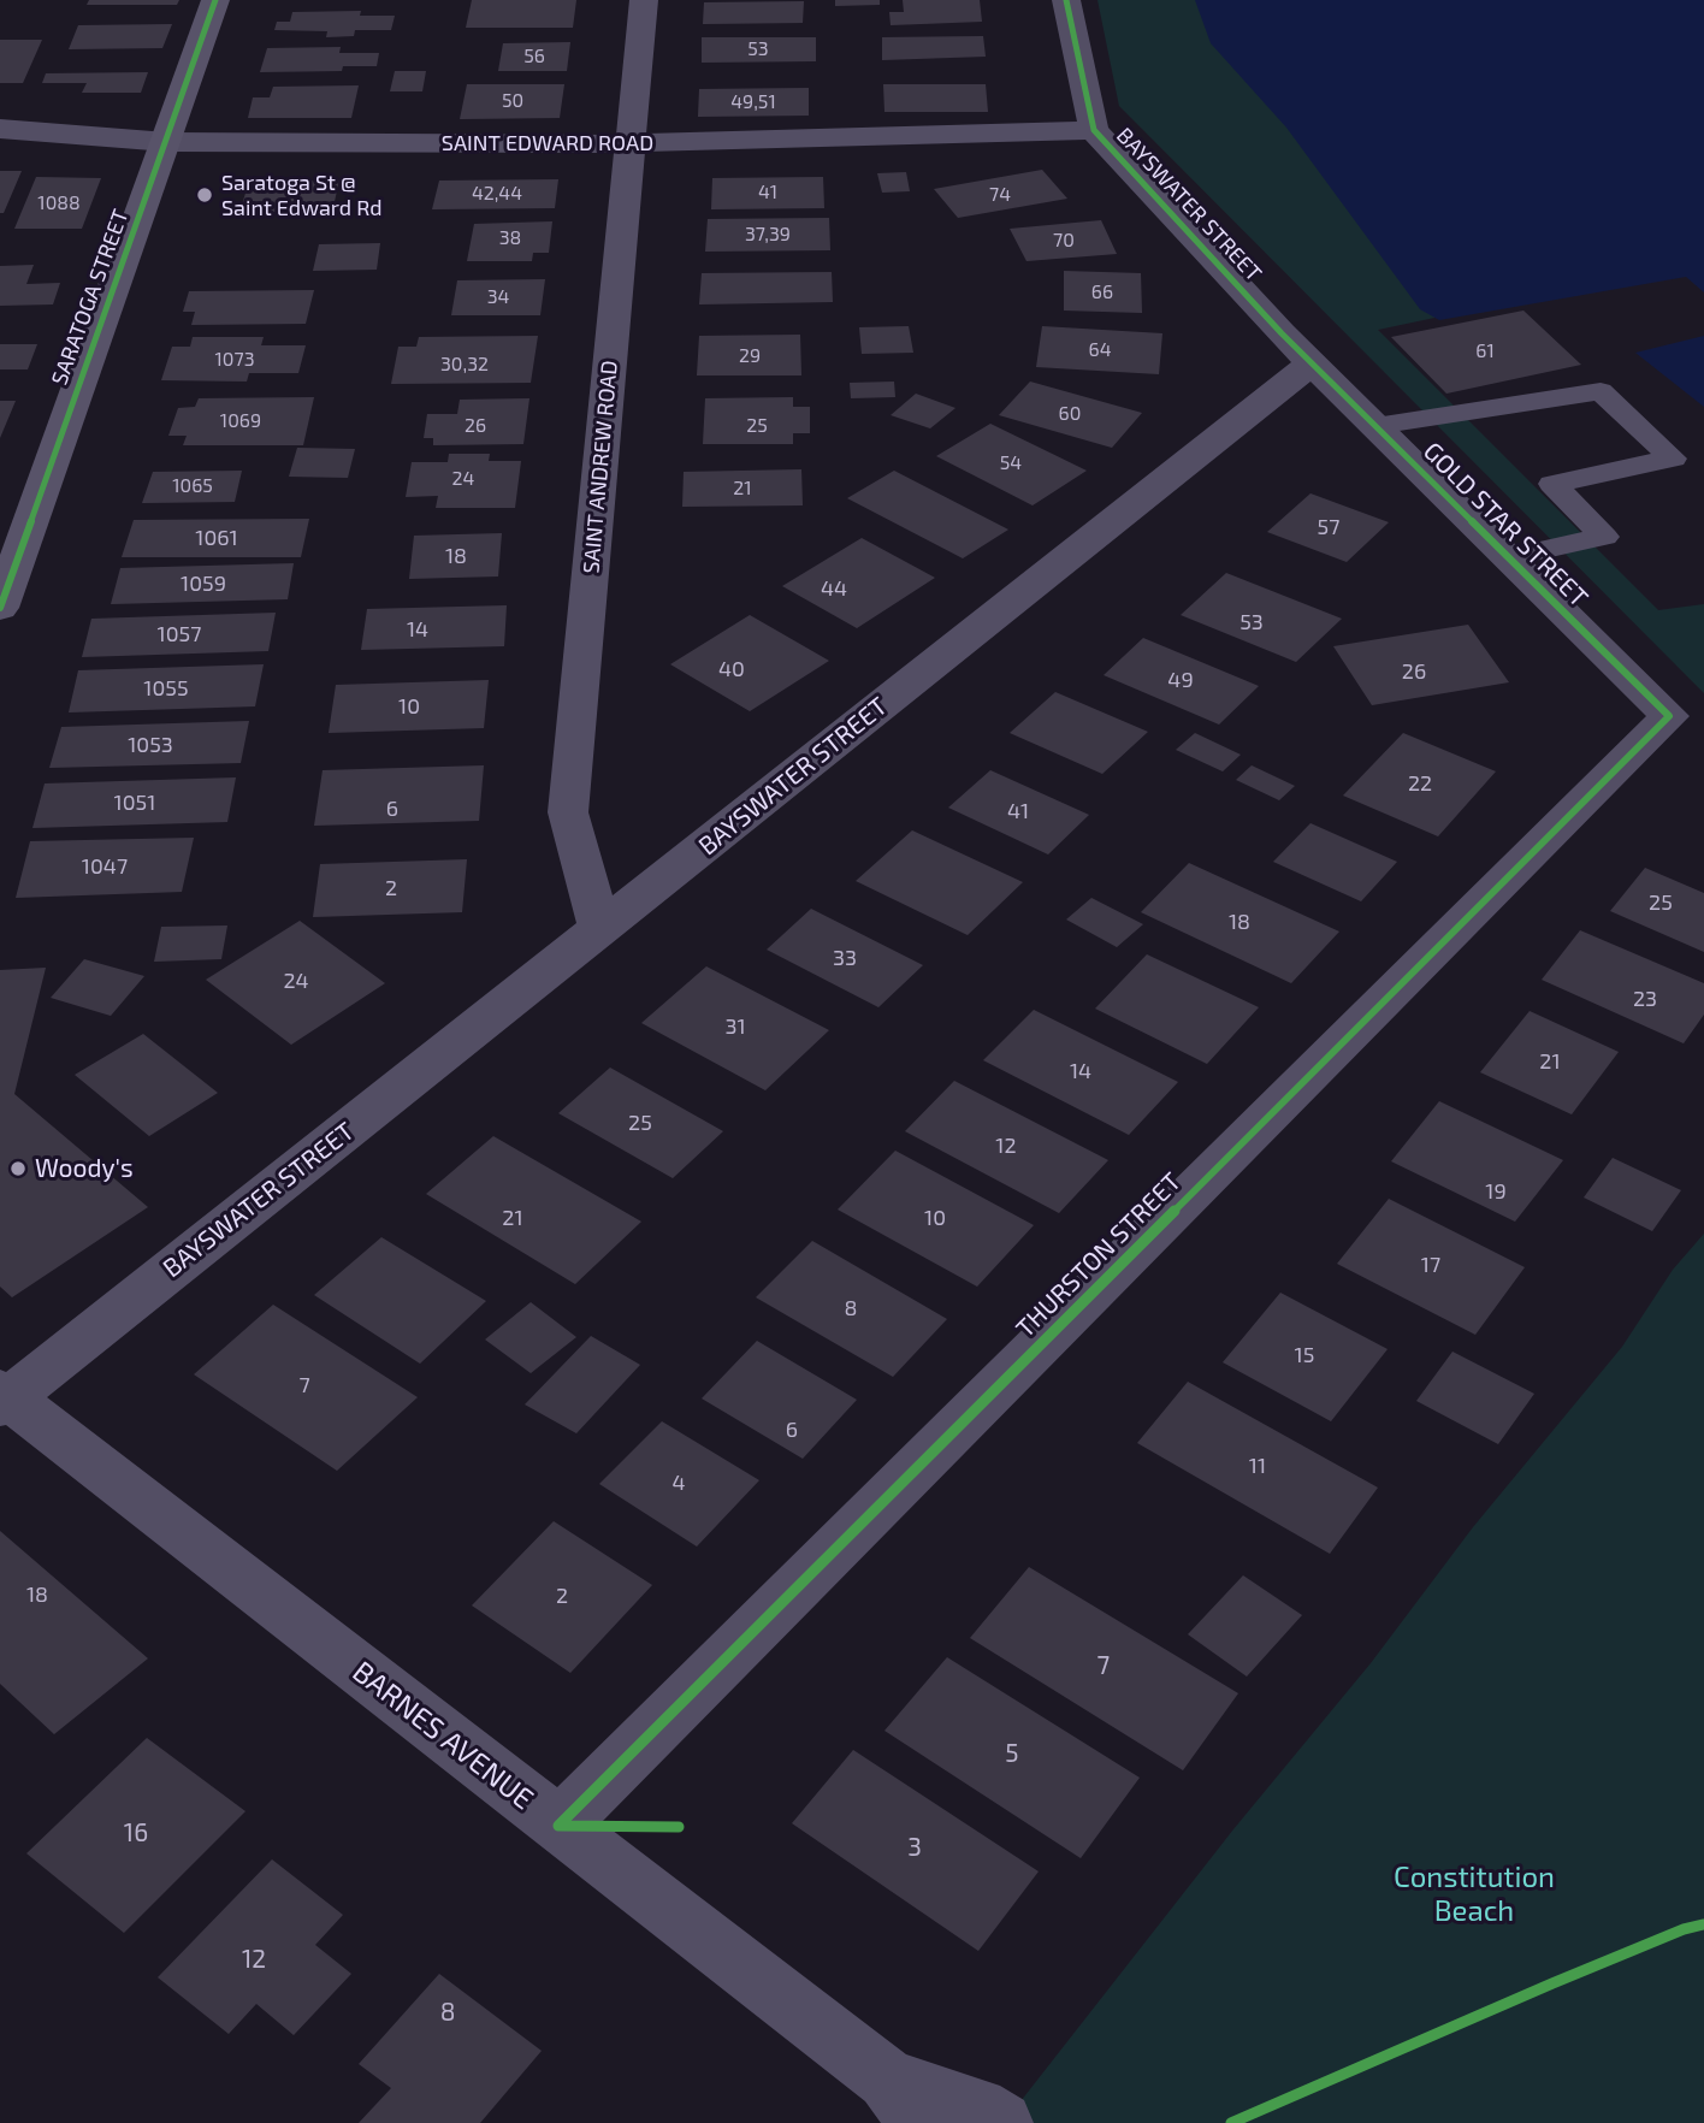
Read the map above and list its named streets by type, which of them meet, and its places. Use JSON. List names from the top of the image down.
{
  "streets": {
    "main road": ["SARATOGA STREET"],
    "street": [
      "SAINT EDWARD ROAD",
      "BAYSWATER STREET",
      "SAINT ANDREW ROAD",
      "GOLD STAR STREET",
      "THURSTON STREET",
      "BARNES AVENUE"
    ]
  },
  "crossings": [
    ["SAINT EDWARD ROAD", "BAYSWATER STREET"],
    ["SAINT EDWARD ROAD", "SARATOGA STREET"],
    ["SAINT EDWARD ROAD", "SAINT ANDREW ROAD"],
    ["BAYSWATER STREET", "SAINT ANDREW ROAD"],
    ["BAYSWATER STREET", "GOLD STAR STREET"],
    ["BAYSWATER STREET", "BARNES AVENUE"],
    ["GOLD STAR STREET", "THURSTON STREET"],
    ["THURSTON STREET", "BARNES AVENUE"]
  ],
  "parks": ["Constitution Beach"],
  "places": ["Saratoga St @ Saint Edward Rd", "Woody's"],
  "house_numbers": [
    "53",
    "56",
    "50",
    "49,51",
    "41",
    "42,44",
    "74",
    "1088",
    "37,39",
    "38",
    "70",
    "66",
    "34",
    "64",
    "61",
    "29",
    "1073",
    "30,32",
    "60",
    "1069",
    "26",
    "25",
    "54",
    "24",
    "1065",
    "21",
    "57",
    "1061",
    "18",
    "1059",
    "44",
    "53",
    "14",
    "1057",
    "40",
    "26",
    "49",
    "1055",
    "10",
    "1053",
    "22",
    "1051",
    "6",
    "41",
    "1047",
    "2",
    "25",
    "18",
    "33",
    "24",
    "23",
    "31",
    "21",
    "14",
    "25",
    "12",
    "19",
    "21",
    "10",
    "17",
    "8",
    "15",
    "7",
    "6",
    "11",
    "4",
    "18",
    "2",
    "7",
    "5",
    "16",
    "3",
    "12",
    "8"
  ]
}
